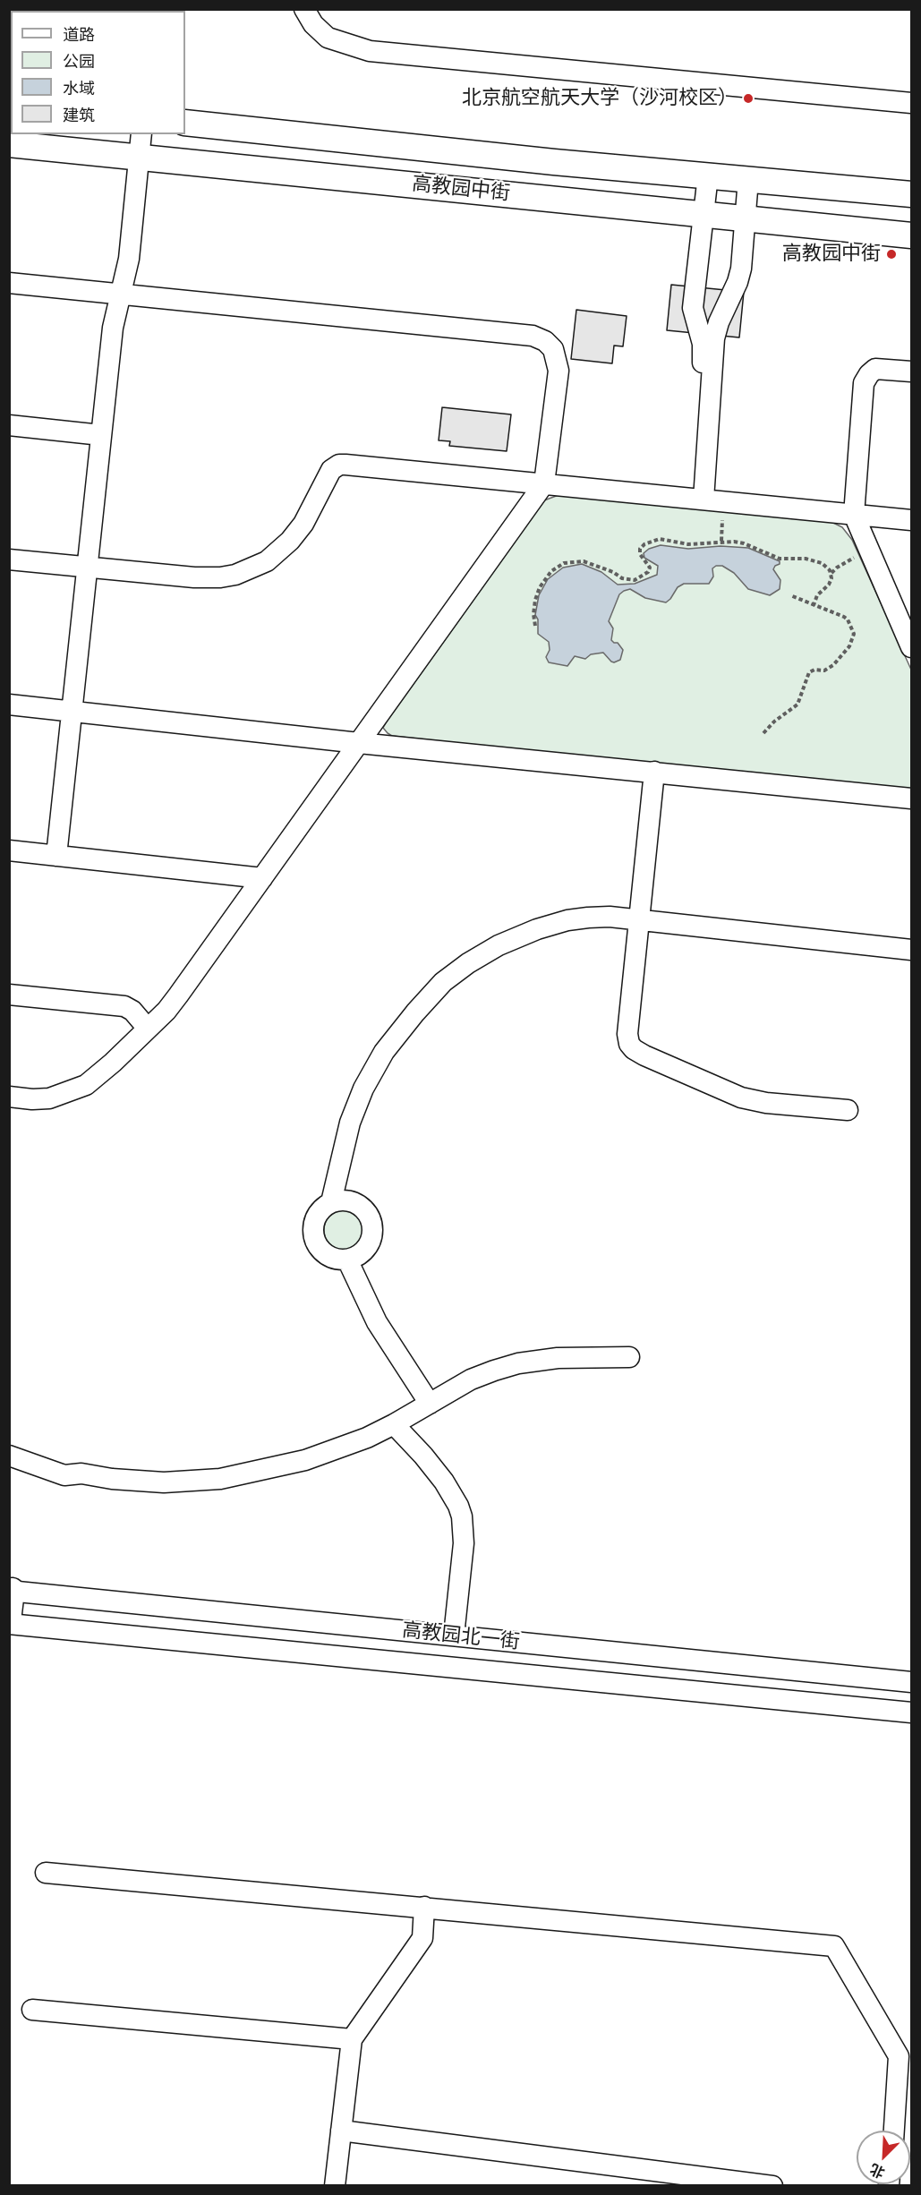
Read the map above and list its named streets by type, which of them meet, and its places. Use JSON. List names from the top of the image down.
{
  "streets": {
    "main road": ["高教园中街"],
    "street": ["高教园北一街"]
  },
  "places": ["北京航空航天大学（沙河校区）", "高教园中街"],
  "legend": [
    "道路",
    "公园",
    "水域",
    "建筑"
  ],
  "north": "bottom left"
}
